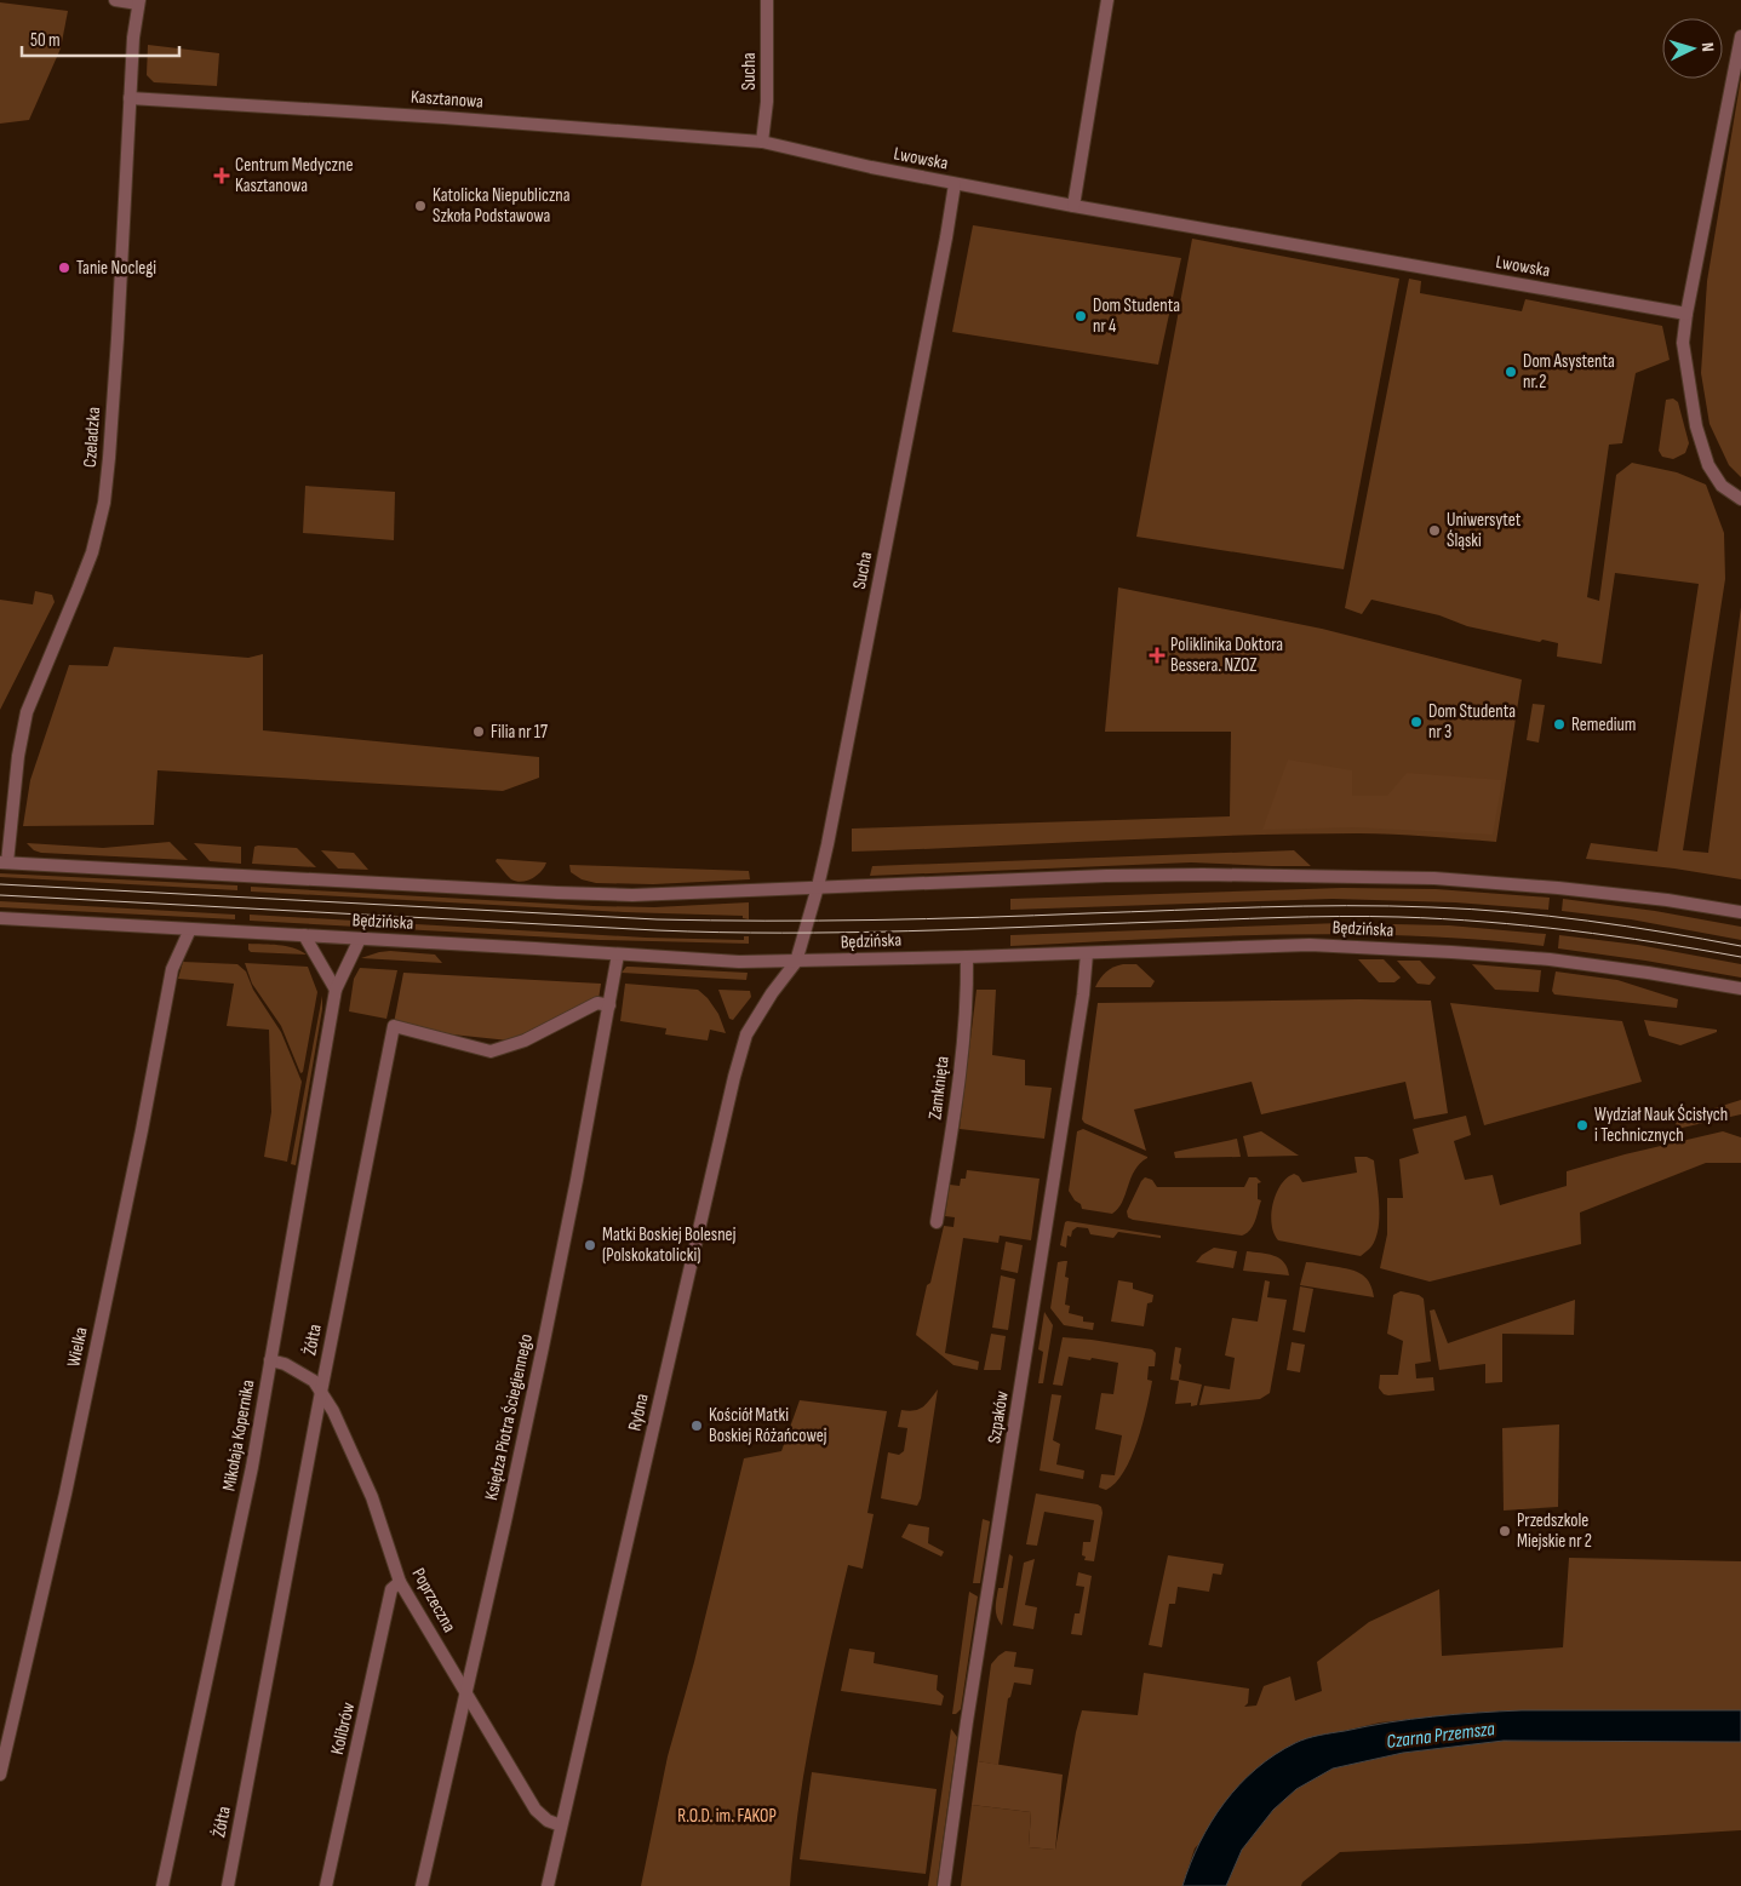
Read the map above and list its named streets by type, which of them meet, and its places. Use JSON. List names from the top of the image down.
{
  "streets": {
    "street": [
      "Sucha",
      "Kasztanowa",
      "Lwowska",
      "Czeladzka",
      "Będzińska",
      "Zamknięta",
      "Żółta",
      "Wielka",
      "Rybna",
      "Księdza Piotra Ściegiennego",
      "Szpaków",
      "Mikołaja Kopernika",
      "Poprzeczna",
      "Kolibrów"
    ]
  },
  "crossings": [
    ["Sucha", "Kasztanowa"],
    ["Sucha", "Lwowska"],
    ["Sucha", "Będzińska"],
    ["Sucha", "Rybna"],
    ["Kasztanowa", "Lwowska"],
    ["Kasztanowa", "Czeladzka"],
    ["Będzińska", "Zamknięta"],
    ["Będzińska", "Wielka"],
    ["Będzińska", "Rybna"],
    ["Będzińska", "Księdza Piotra Ściegiennego"],
    ["Będzińska", "Szpaków"],
    ["Będzińska", "Mikołaja Kopernika"],
    ["Żółta", "Księdza Piotra Ściegiennego"],
    ["Żółta", "Poprzeczna"],
    ["Rybna", "Poprzeczna"],
    ["Księdza Piotra Ściegiennego", "Poprzeczna"],
    ["Mikołaja Kopernika", "Poprzeczna"],
    ["Poprzeczna", "Kolibrów"]
  ],
  "water": ["Czarna Przemsza"],
  "parks": ["R.O.D. im. FAKOP"],
  "places": {
    "health": ["Centrum Medyczne Kasztanowa", "Poliklinika Doktora Bessera. NZOZ"],
    "other": [
      "Katolicka Niepubliczna Szkoła Podstawowa",
      "Tanie Noclegi",
      "Dom Studenta nr 4",
      "Dom Asystenta nr.2",
      "Uniwersytet Śląski",
      "Dom Studenta nr 3",
      "Remedium",
      "Filia nr 17",
      "Wydział Nauk Ścisłych i Technicznych",
      "Matki Boskiej Bolesnej (Polskokatolicki)",
      "Kościół Matki Boskiej Różańcowej",
      "Przedszkole Miejskie nr 2"
    ]
  },
  "scale_bar": "50 m",
  "north": "right"
}
